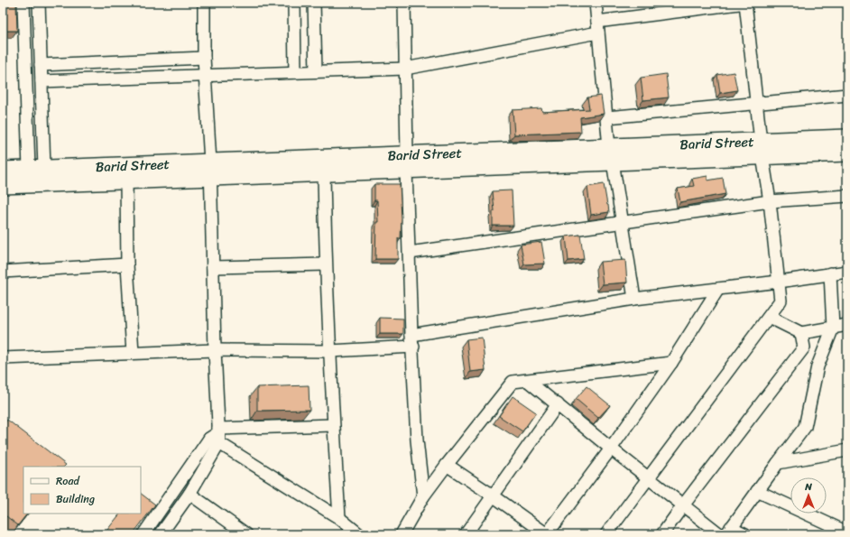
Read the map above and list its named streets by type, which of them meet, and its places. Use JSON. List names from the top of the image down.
{
  "streets": {
    "main road": ["Barid Street"]
  },
  "legend": ["Road", "Building"],
  "north": "top"
}
